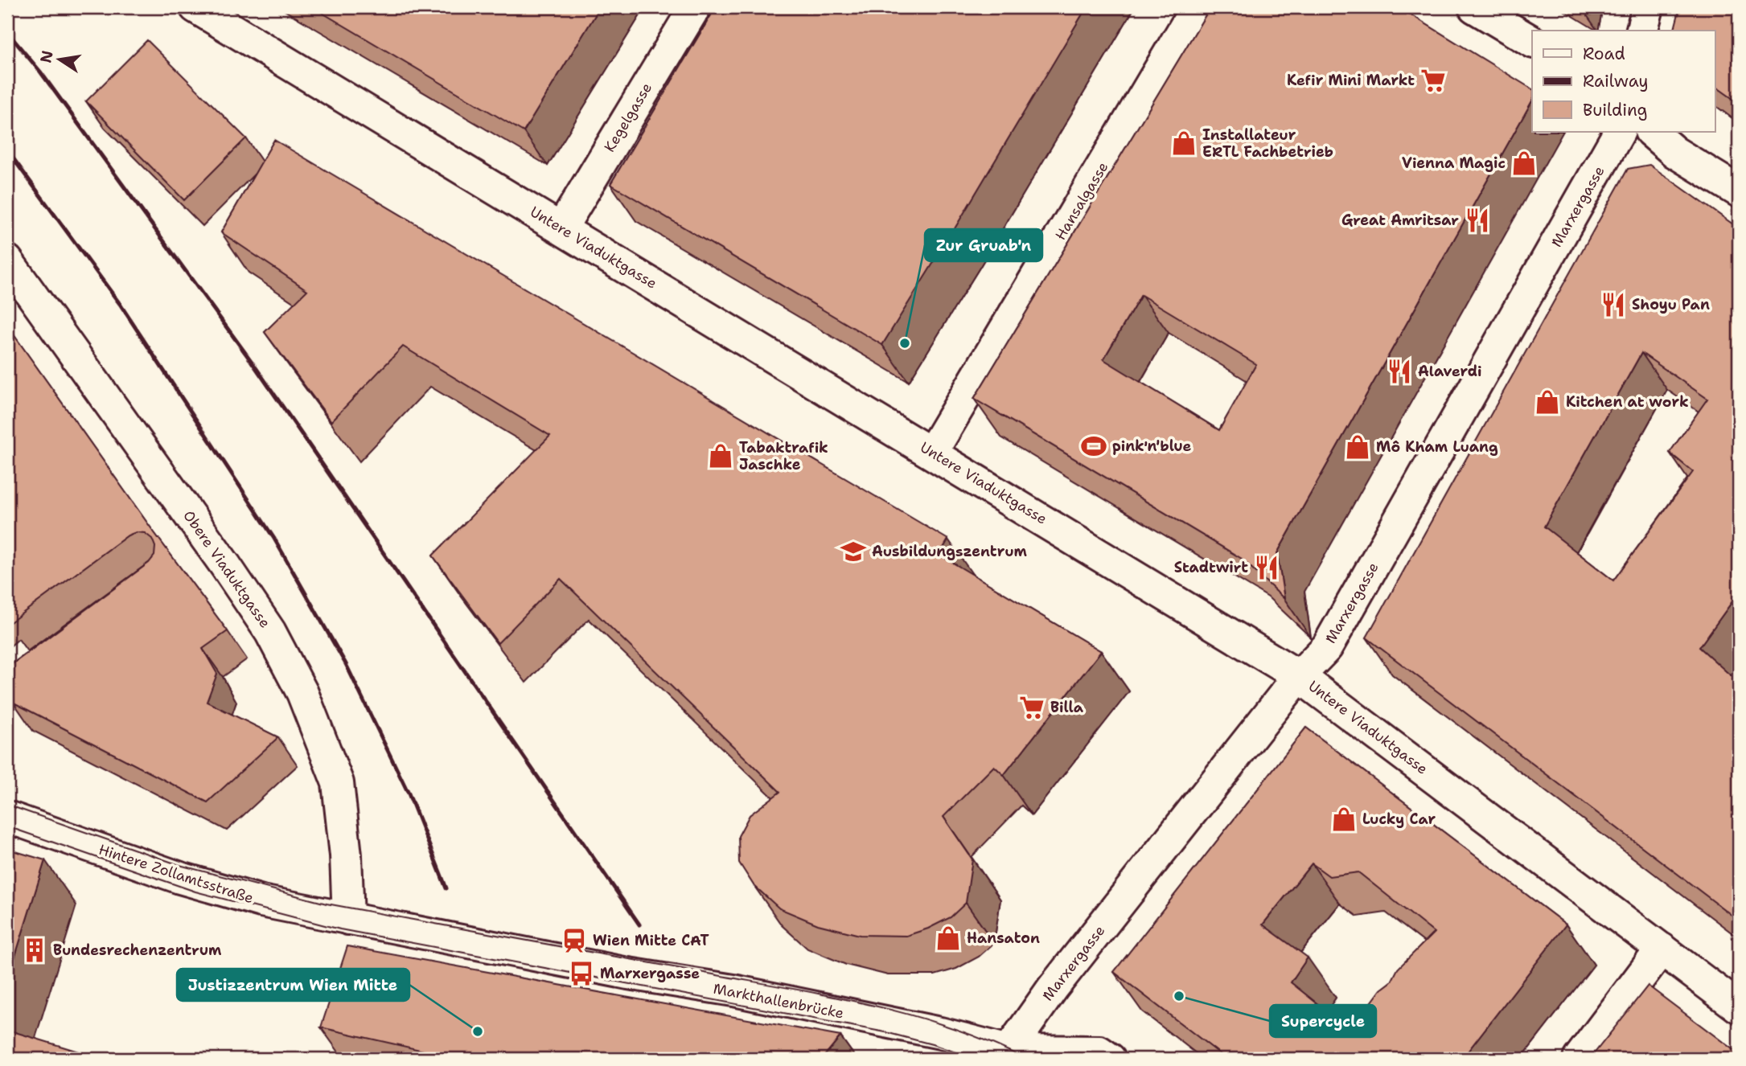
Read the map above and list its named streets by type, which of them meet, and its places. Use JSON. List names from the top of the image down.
{
  "streets": {
    "street": [
      "Kegelgasse",
      "Hansalgasse",
      "Marxergasse",
      "Untere Viaduktgasse",
      "Obere Viaduktgasse",
      "Hintere Zollamtsstraße",
      "Markthallenbrücke"
    ]
  },
  "crossings": [
    ["Kegelgasse", "Untere Viaduktgasse"],
    ["Hansalgasse", "Untere Viaduktgasse"],
    ["Marxergasse", "Untere Viaduktgasse"],
    ["Marxergasse", "Markthallenbrücke"],
    ["Obere Viaduktgasse", "Hintere Zollamtsstraße"],
    ["Obere Viaduktgasse", "Markthallenbrücke"],
    ["Hintere Zollamtsstraße", "Markthallenbrücke"]
  ],
  "places": {
    "supermarket": ["Kefir Mini Markt", "Billa"],
    "shop": [
      "Installateur ERTL Fachbetrieb",
      "Vienna Magic",
      "Kitchen at work",
      "Mô Kham Luang",
      "Tabaktrafik Jaschke",
      "Lucky Car",
      "Hansaton"
    ],
    "restaurant": [
      "Great Amritsar",
      "Shoyu Pan",
      "Alaverdi",
      "Stadtwirt"
    ],
    "other": ["Zur Gruab'n", "Supercycle", "Justizzentrum Wien Mitte"],
    "sports": ["pink'n'blue"],
    "school or university": ["Ausbildungszentrum"],
    "station": ["Wien Mitte CAT"],
    "building": ["Bundesrechenzentrum"],
    "bus stop": ["Marxergasse"]
  },
  "legend": ["Road", "Railway", "Building"],
  "north": "left"
}
